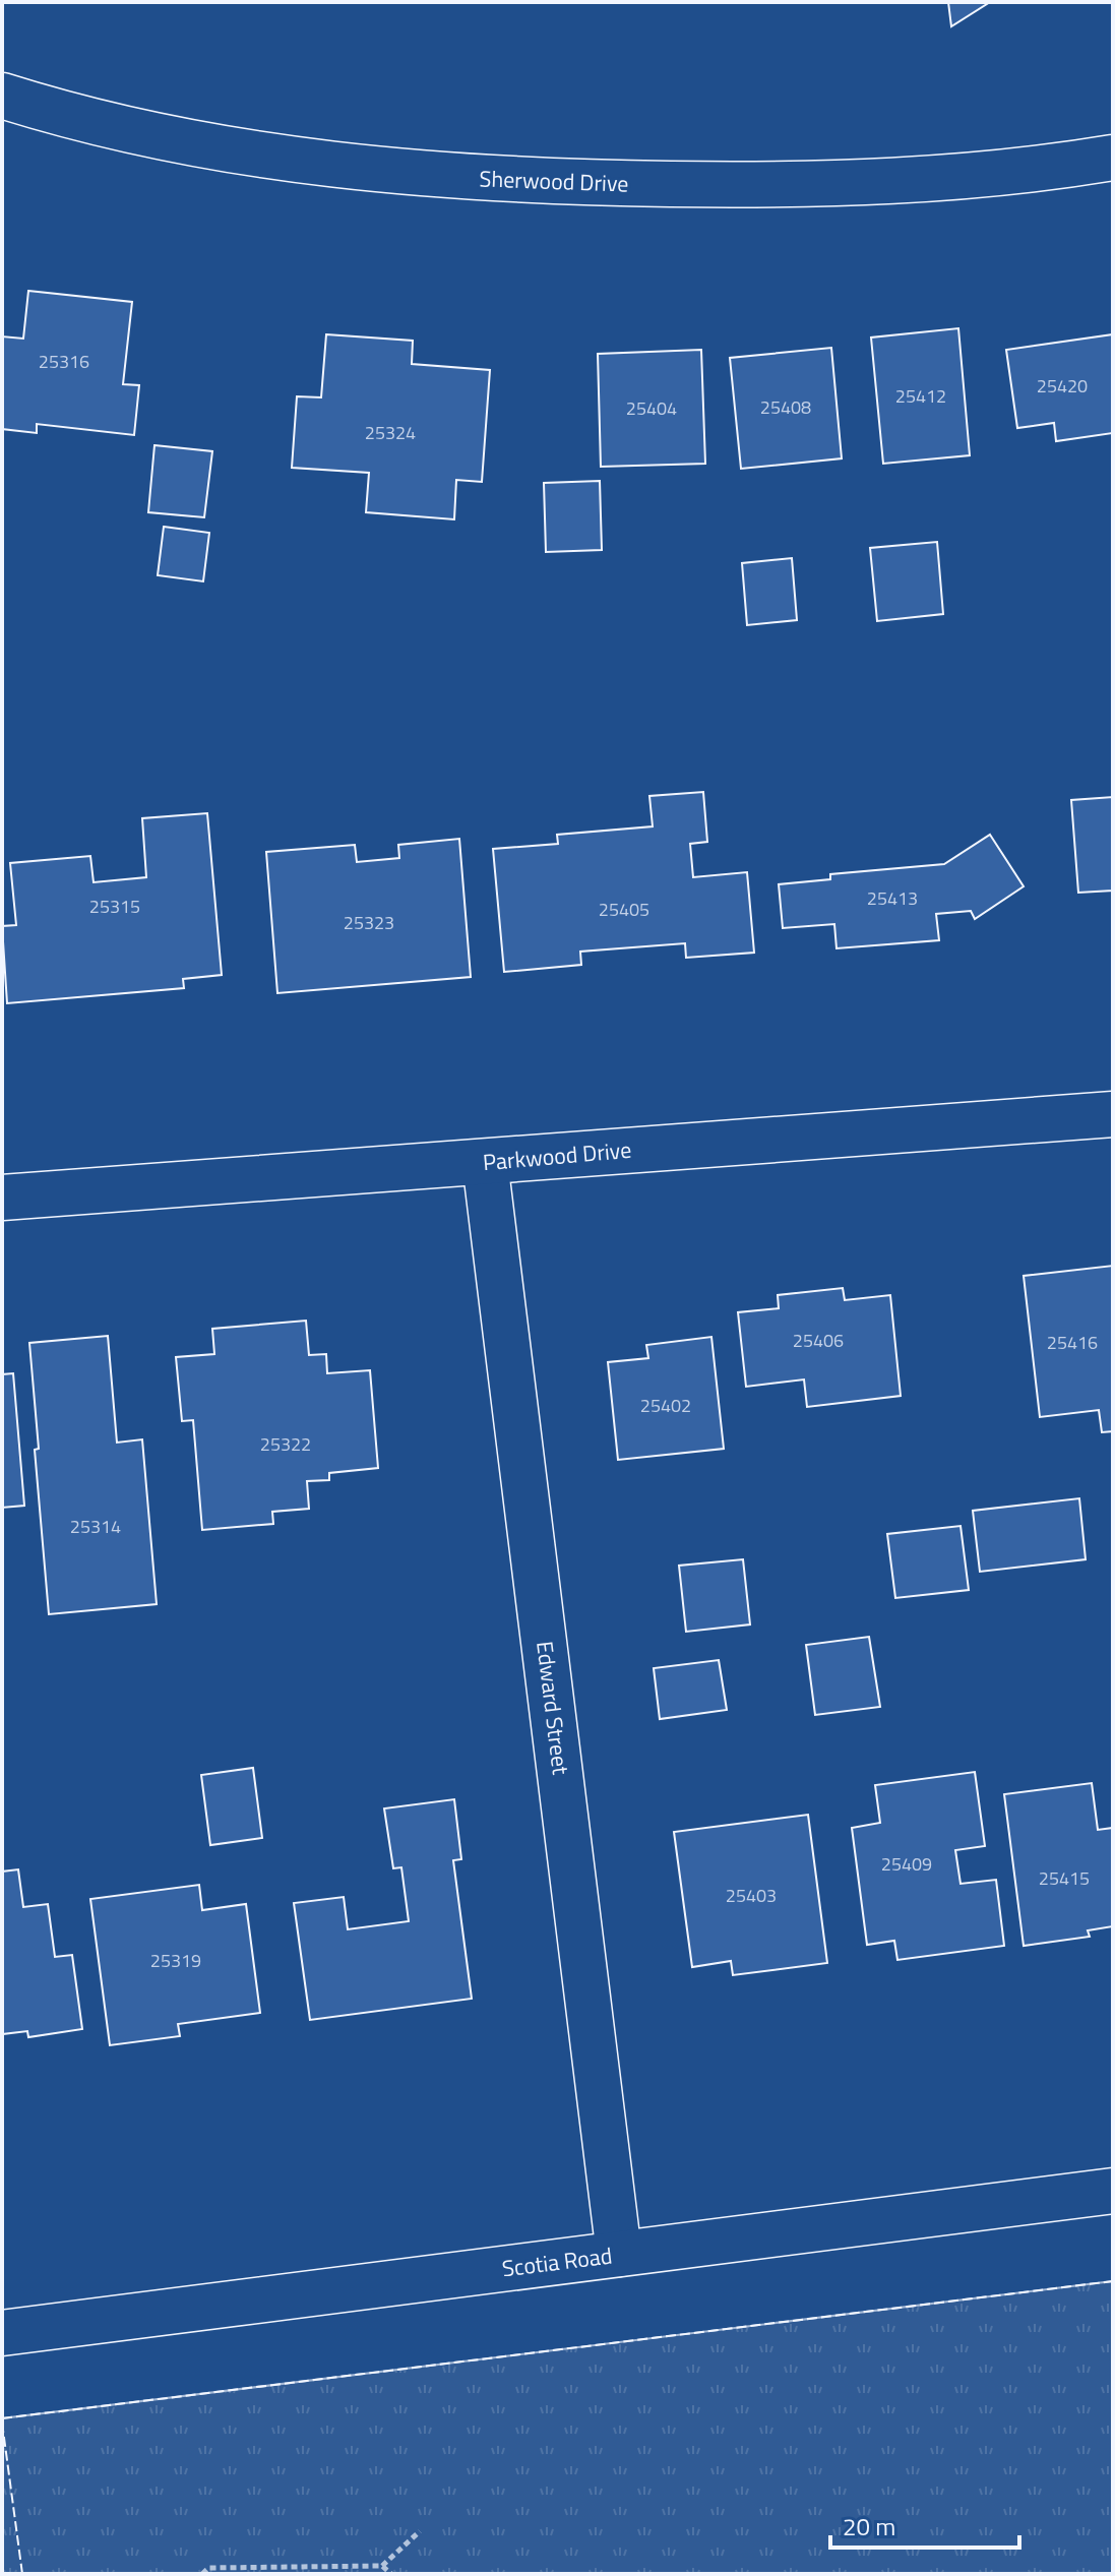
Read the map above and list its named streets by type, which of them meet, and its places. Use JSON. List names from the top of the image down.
{
  "streets": {
    "street": [
      "Sherwood Drive",
      "Parkwood Drive",
      "Edward Street",
      "Scotia Road"
    ]
  },
  "crossings": [
    ["Parkwood Drive", "Edward Street"],
    ["Edward Street", "Scotia Road"]
  ],
  "house_numbers": [
    "25316",
    "25420",
    "25412",
    "25408",
    "25404",
    "25324",
    "25413",
    "25315",
    "25405",
    "25323",
    "25406",
    "25416",
    "25402",
    "25322",
    "25314",
    "25409",
    "25415",
    "25403",
    "25319"
  ],
  "scale_bar": "20 m"
}
